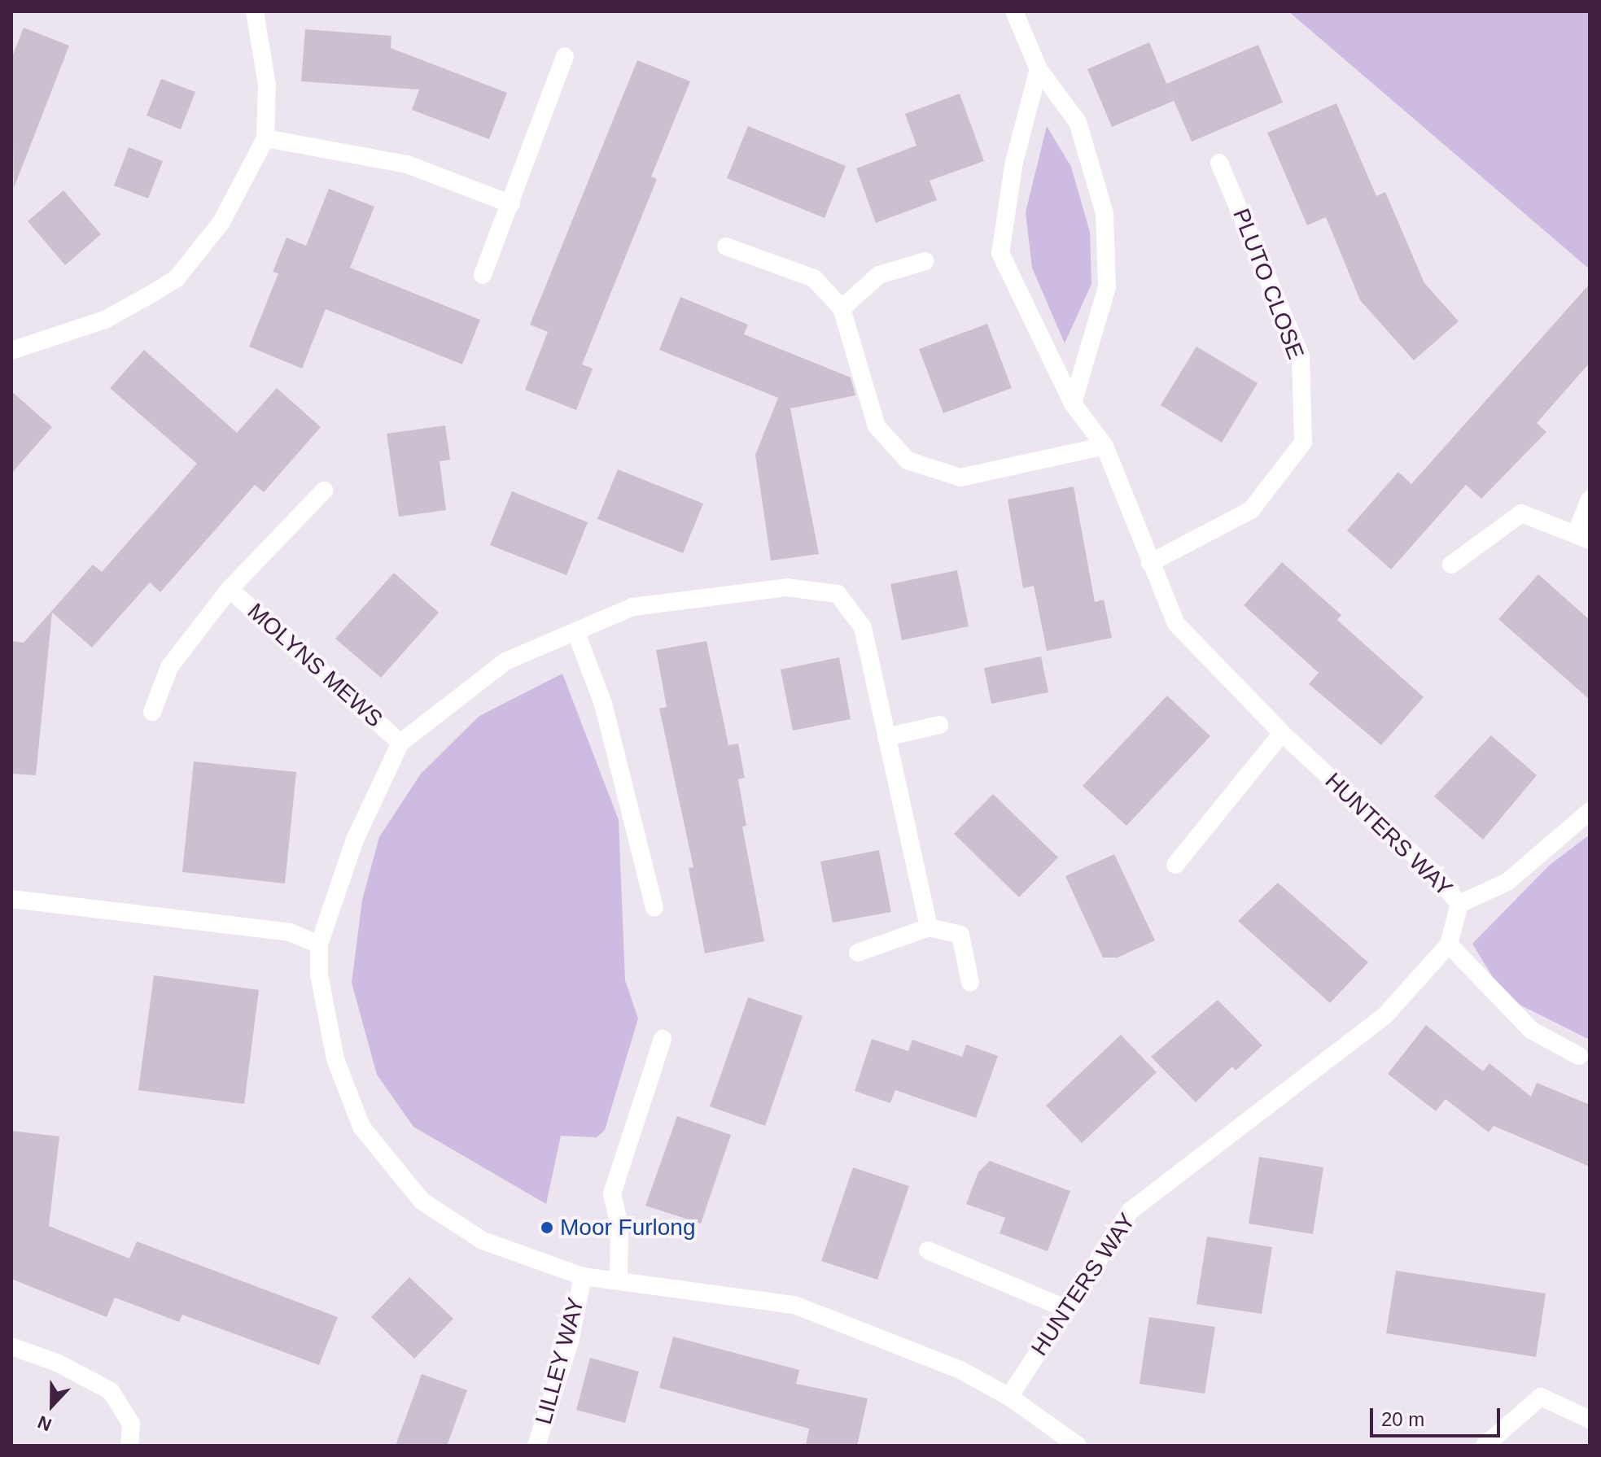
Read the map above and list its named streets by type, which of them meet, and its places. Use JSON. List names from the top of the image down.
{
  "streets": {
    "street": [
      "PLUTO CLOSE",
      "MOLYNS MEWS",
      "HUNTERS WAY",
      "LILLEY WAY"
    ]
  },
  "crossings": [
    ["PLUTO CLOSE", "HUNTERS WAY"]
  ],
  "places": ["Moor Furlong"],
  "scale_bar": "20 m",
  "north": "bottom"
}
